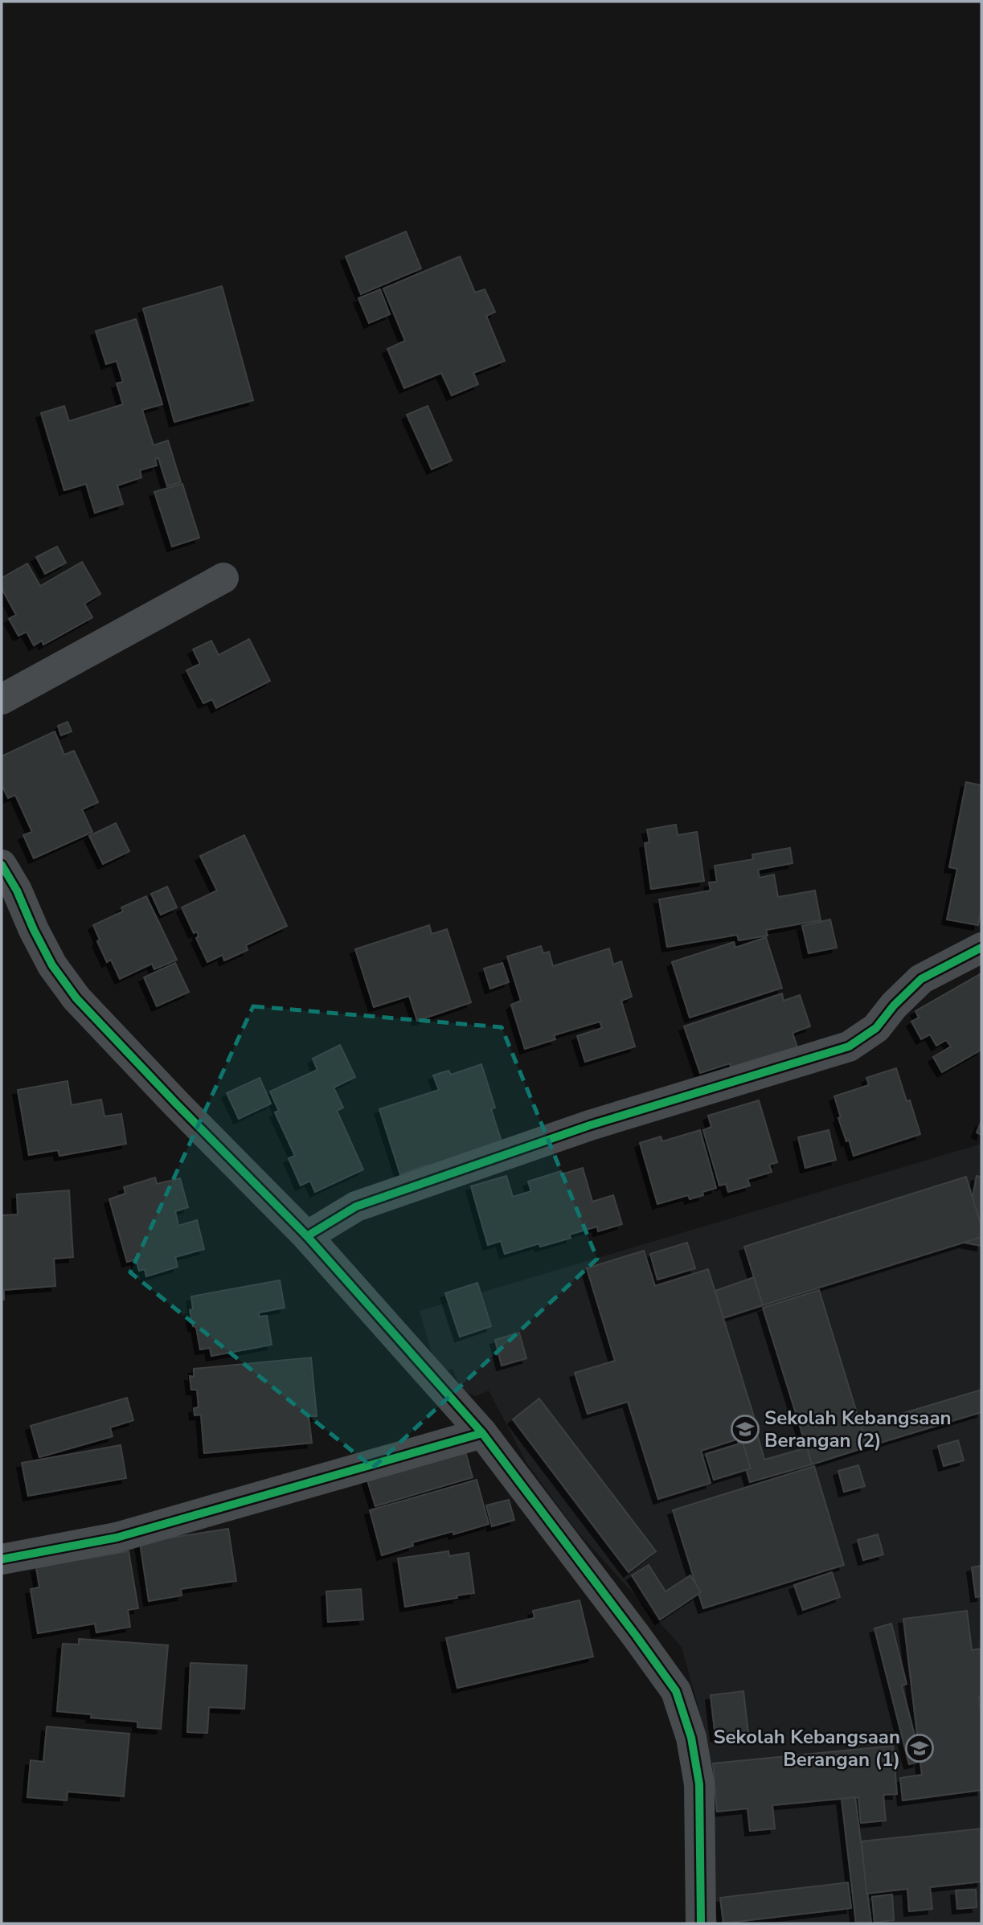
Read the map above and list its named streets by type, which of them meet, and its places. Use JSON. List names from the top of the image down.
{
  "places": {
    "school or university": ["Sekolah Kebangsaan Berangan (2)", "Sekolah Kebangsaan Berangan (1)"]
  }
}
